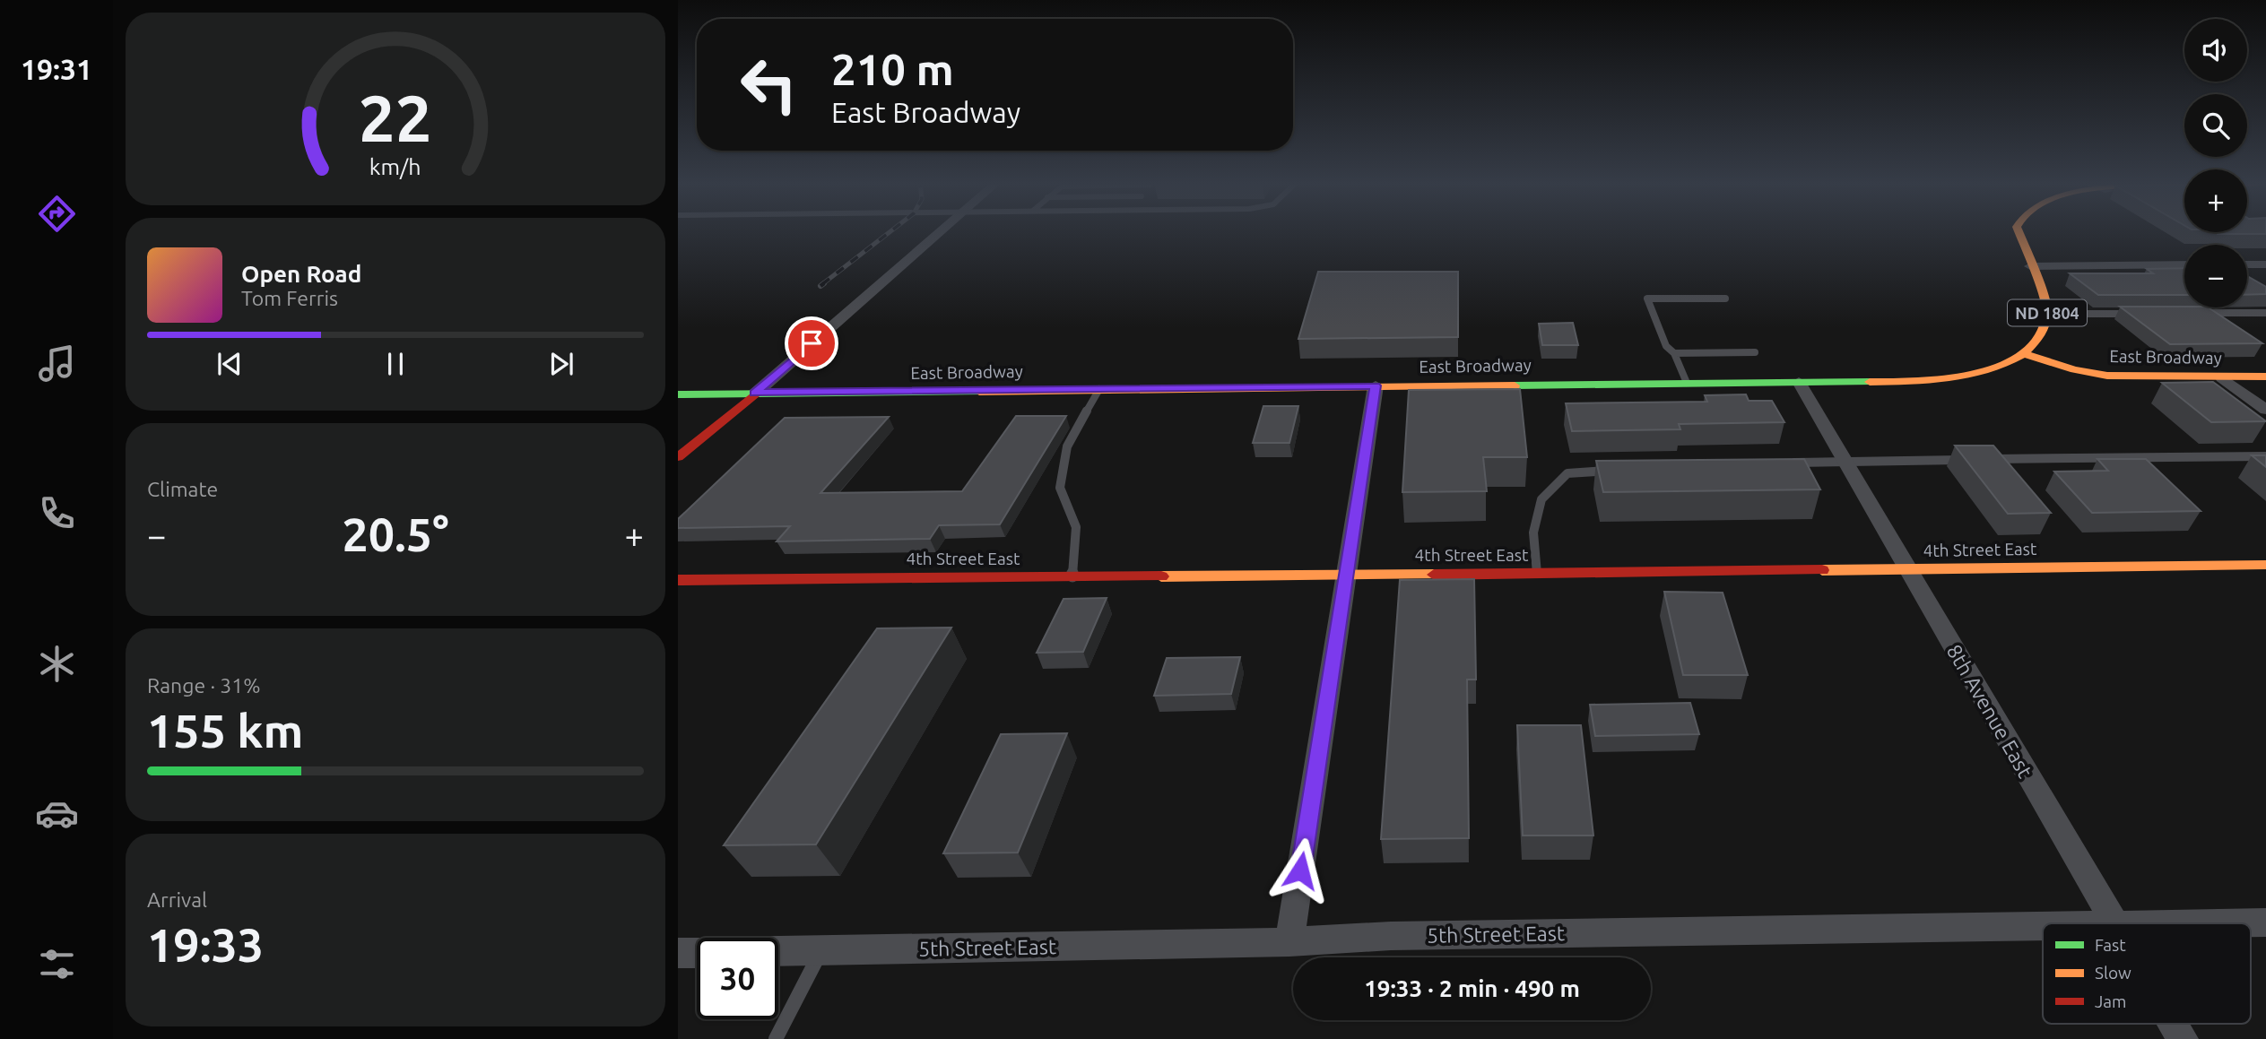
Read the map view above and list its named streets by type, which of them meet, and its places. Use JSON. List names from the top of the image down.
{
  "streets": {
    "main road": ["ND 1804", "East Broadway", "4th Street East"],
    "street": ["8th Avenue East", "5th Street East"]
  },
  "crossings": [
    ["ND 1804", "East Broadway"],
    ["East Broadway", "8th Avenue East"],
    ["4th Street East", "8th Avenue East"]
  ],
  "legend": ["Fast", "Slow", "Jam"],
  "page": {
    "tabs": "19:31",
    "map_buttons": ["+", "−"],
    "turn": ["210 m", "East Broadway"],
    "song": ["Open Road", "Tom Ferris"],
    "tile": [
      "Climate",
      ["Range · 31%", "155 km"],
      ["Arrival", "19:33"]
    ],
    "heat": ["−", "20.5°", "+"],
    "limit": "30",
    "trip": "19:33 · 2 min · 490 m",
    "gauge": ["22", "km/h"]
  }
}
